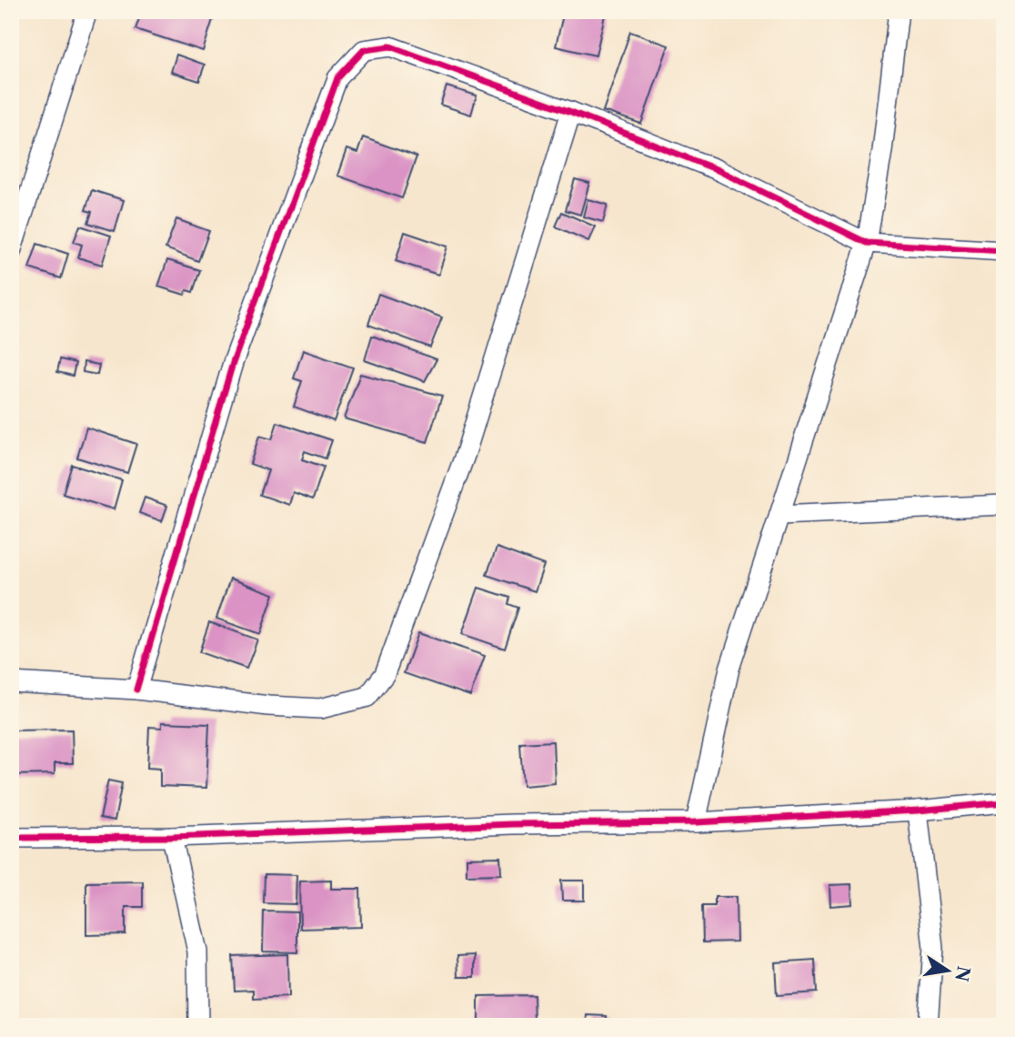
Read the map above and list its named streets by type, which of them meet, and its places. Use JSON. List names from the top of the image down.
{
  "north": "right"
}
